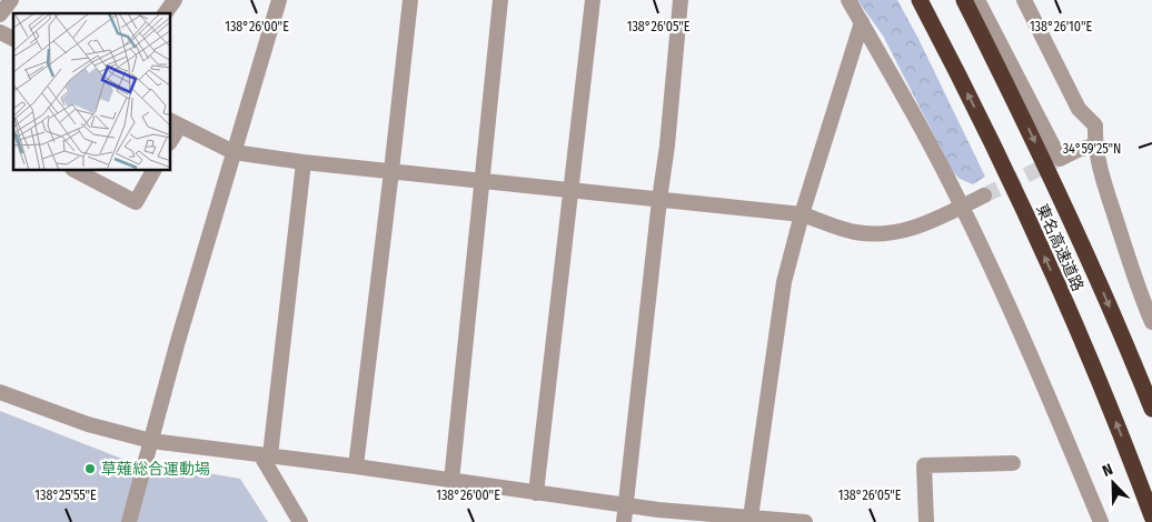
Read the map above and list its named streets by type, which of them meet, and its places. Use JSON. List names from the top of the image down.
{
  "streets": {
    "highway": ["東名高速道路"]
  },
  "places": ["草薙総合運動場"],
  "north": "top left",
  "coordinates": [
    "138°26'00\"E",
    "138°26'05\"E",
    "138°26'10\"E",
    "34°59'25\"N",
    "138°25'55\"E"
  ]
}
